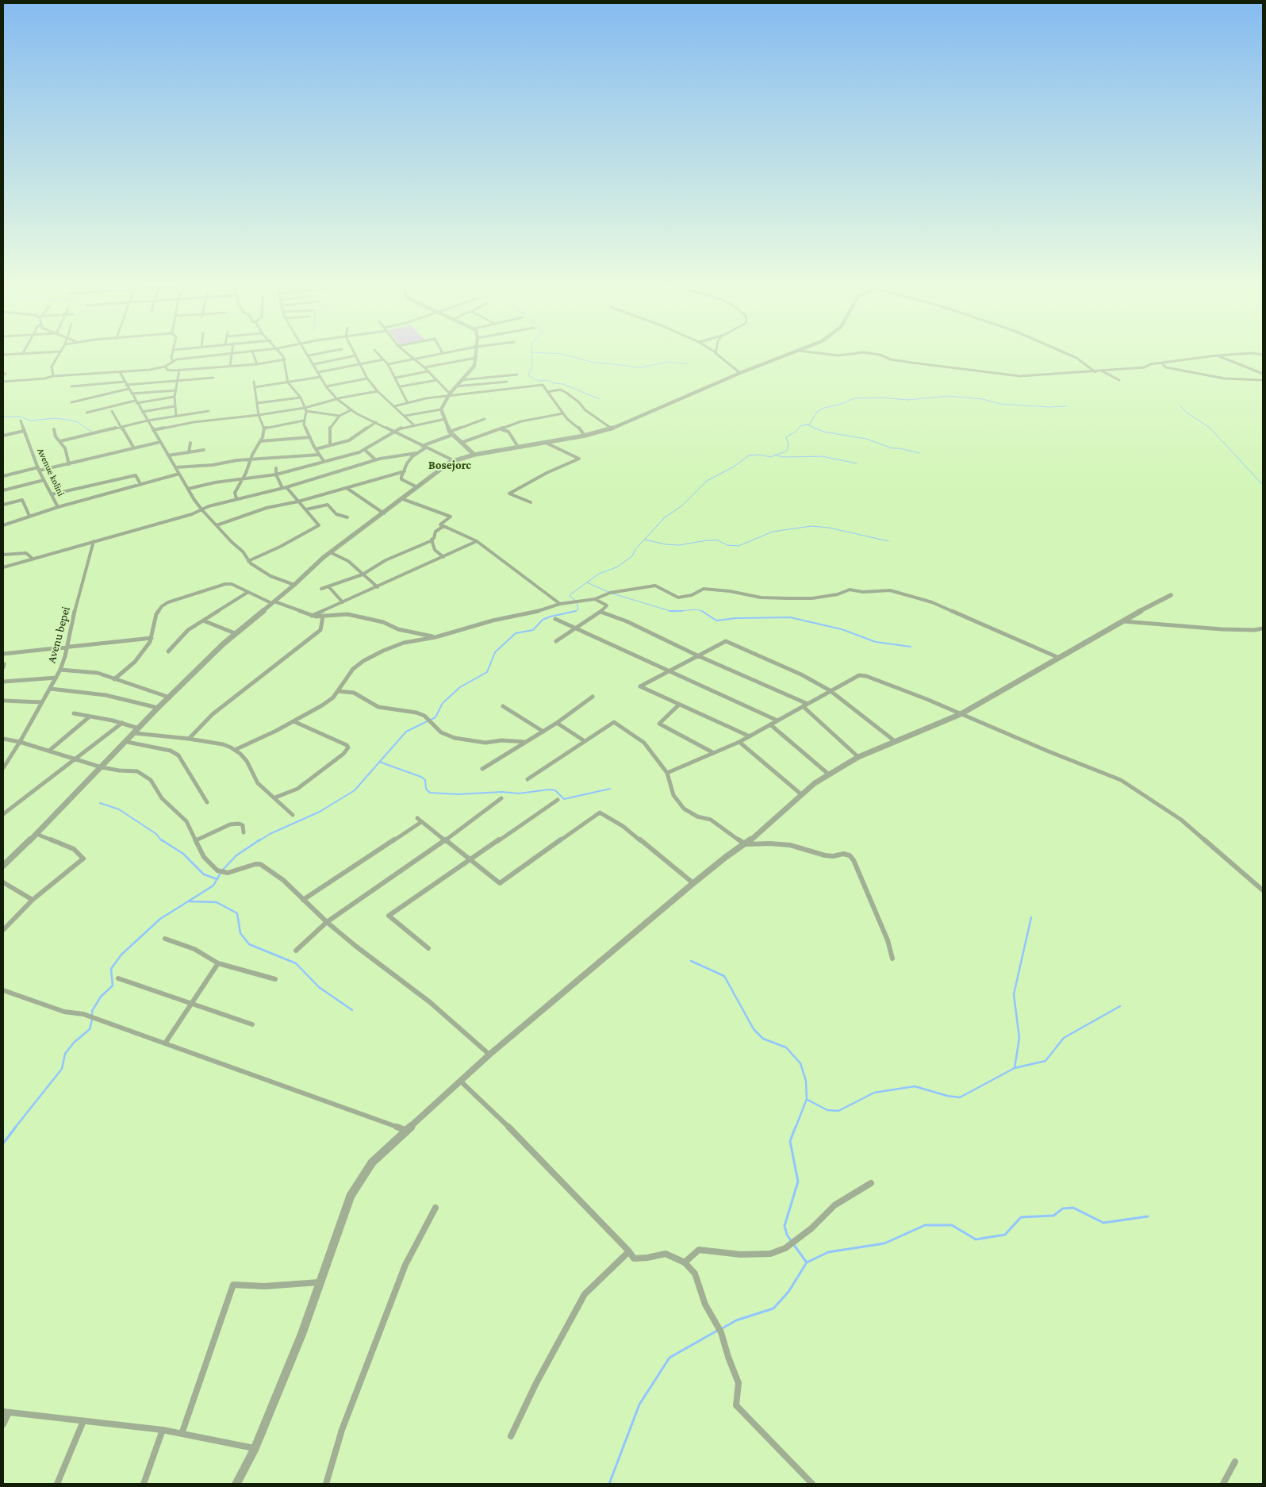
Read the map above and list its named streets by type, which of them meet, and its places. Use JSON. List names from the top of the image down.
{
  "streets": {
    "street": ["Avenue kolini", "Avenu bepei"]
  },
  "districts": ["Bosejorc"]
}
